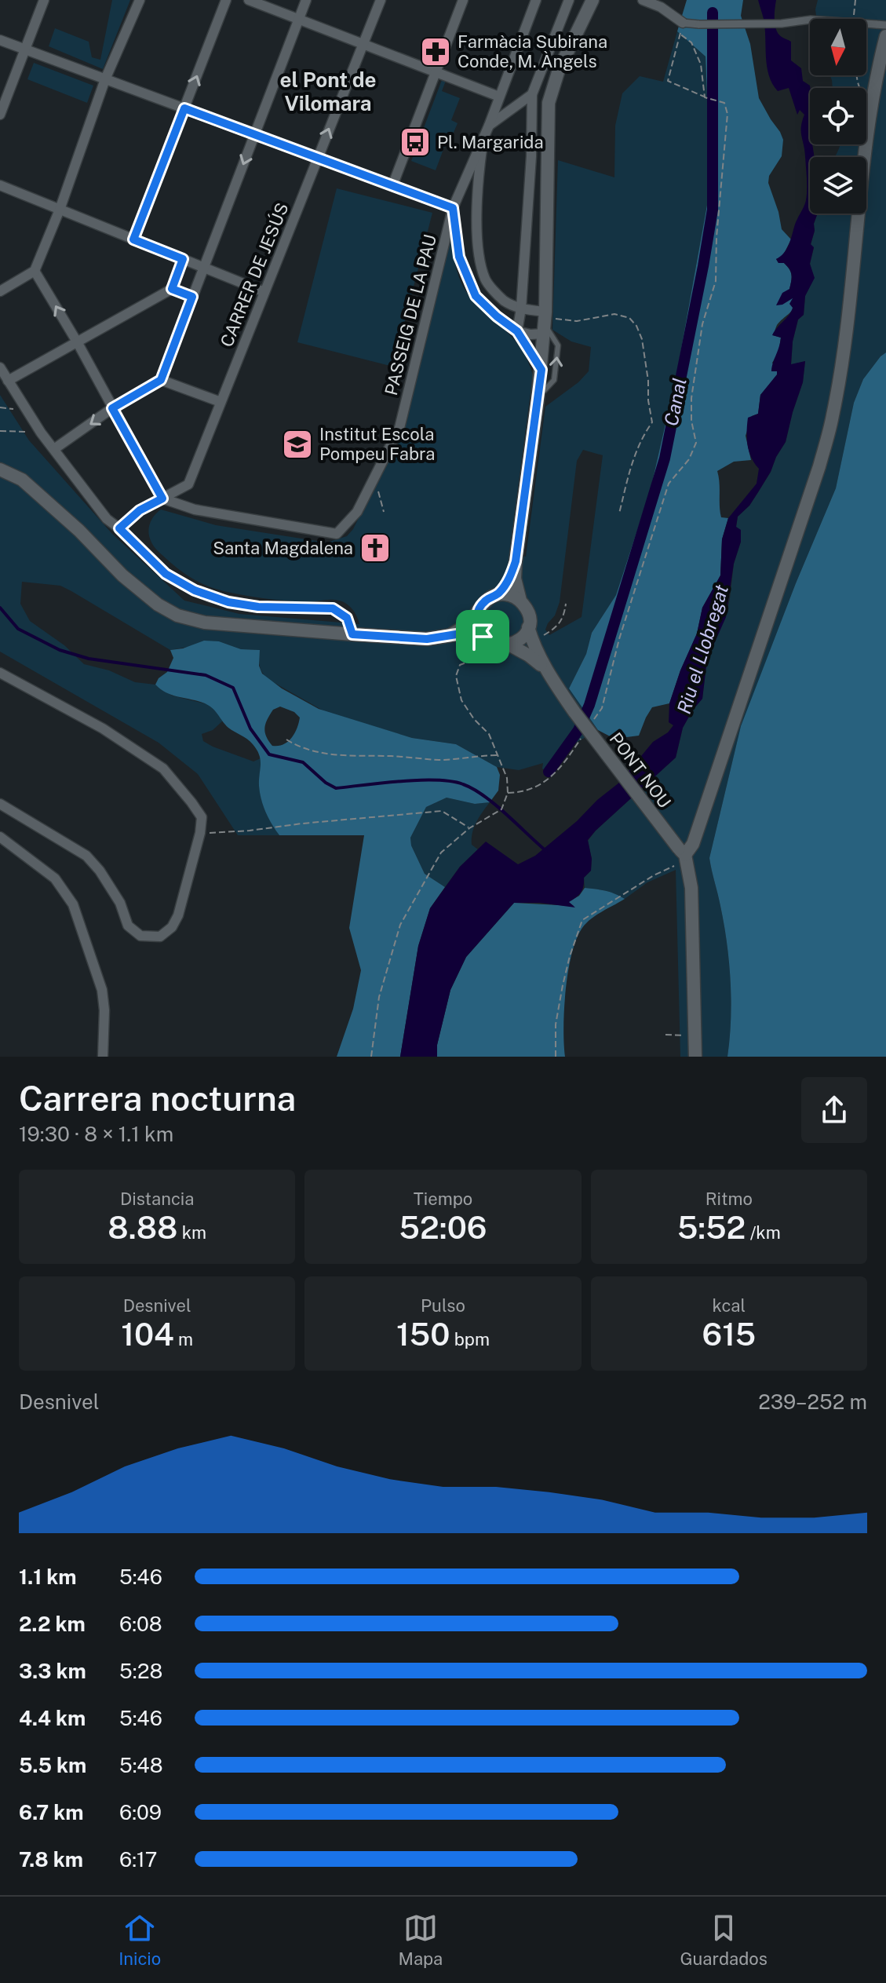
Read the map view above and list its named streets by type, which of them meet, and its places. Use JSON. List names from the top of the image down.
{
  "streets": {
    "street": ["CARRER DE JESÚS", "PASSEIG DE LA PAU", "PONT NOU"]
  },
  "crossings": [
    ["CARRER DE JESÚS", "PASSEIG DE LA PAU"]
  ],
  "districts": ["el Pont de Vilomara"],
  "water": ["Canal", "Riu el Llobregat"],
  "places": {
    "pharmacy": ["Farmàcia Subirana Conde, M. Àngels"],
    "bus stop": ["Pl. Margarida"],
    "school or university": ["Institut Escola Pompeu Fabra"],
    "church": ["Santa Magdalena"]
  },
  "north": "bottom",
  "page": {
    "heading": ["Carrera nocturna", "19:30 · 8 × 1.1 km"],
    "stats": [
      ["Distancia", "8.88 km"],
      ["Tiempo", "52:06"],
      ["Ritmo", "5:52 /km"],
      ["Desnivel", "104 m"],
      ["Pulso", "150 bpm"],
      ["kcal", "615"]
    ],
    "chart": ["Desnivel", "239–252 m"],
    "list": [
      {
        "name": "1.1 km",
        "note": "5:46"
      },
      {
        "name": "2.2 km",
        "note": "6:08"
      },
      {
        "name": "3.3 km",
        "note": "5:28"
      },
      {
        "name": "4.4 km",
        "note": "5:46"
      },
      {
        "name": "5.5 km",
        "note": "5:48"
      },
      {
        "name": "6.7 km",
        "note": "6:09"
      },
      {
        "name": "7.8 km",
        "note": "6:17"
      }
    ],
    "tabs": ["Inicio", "Mapa", "Guardados"]
  }
}
